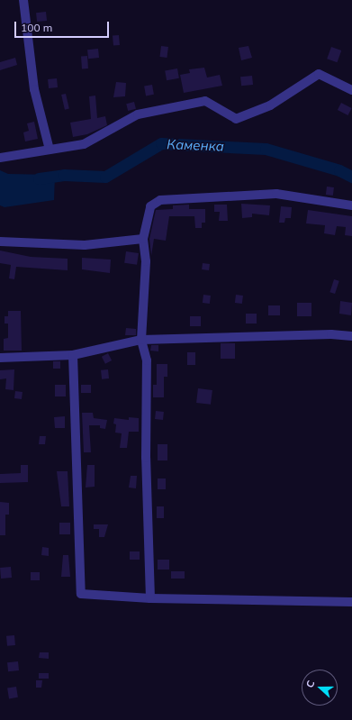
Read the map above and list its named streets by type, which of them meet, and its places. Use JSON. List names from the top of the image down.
{
  "water": ["Каменка"],
  "scale_bar": "100 m",
  "north": "left"
}
